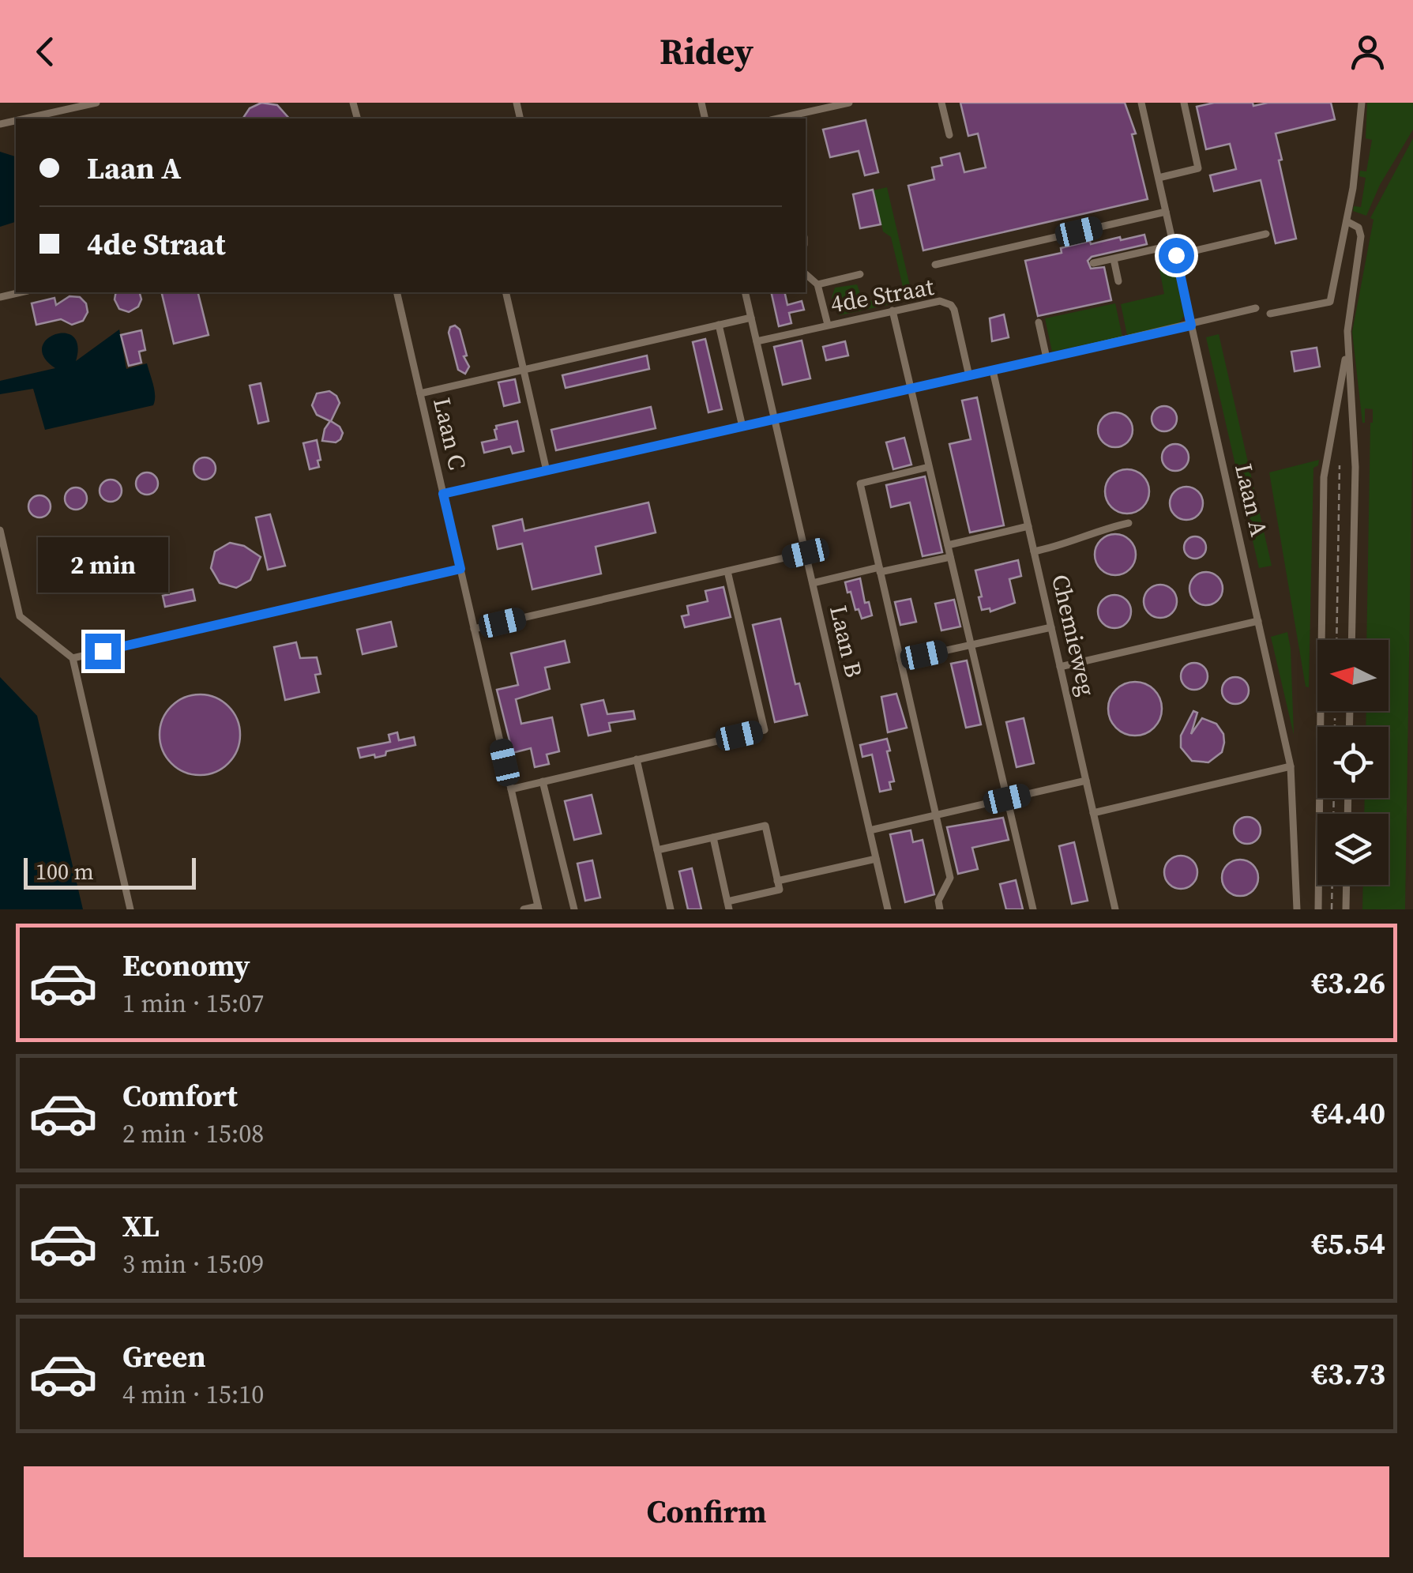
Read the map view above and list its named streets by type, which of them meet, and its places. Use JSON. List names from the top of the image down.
{
  "streets": {
    "lane": [
      "4de Straat",
      "Laan C",
      "Laan A",
      "Chemieweg",
      "Laan B"
    ]
  },
  "crossings": [
    ["4de Straat", "Laan B"]
  ],
  "scale_bar": "100 m",
  "north": "left",
  "page": {
    "header": "Ridey",
    "banner": ["Laan A", "4de Straat"],
    "bubble": "2 min",
    "scale": "100 m",
    "list": [
      {
        "name": "Economy",
        "note": "1 min · 15:07",
        "value": "€3.26"
      },
      {
        "name": "Comfort",
        "note": "2 min · 15:08",
        "value": "€4.40"
      },
      {
        "name": "XL",
        "note": "3 min · 15:09",
        "value": "€5.54"
      },
      {
        "name": "Green",
        "note": "4 min · 15:10",
        "value": "€3.73"
      }
    ],
    "buttons": "Confirm"
  }
}
